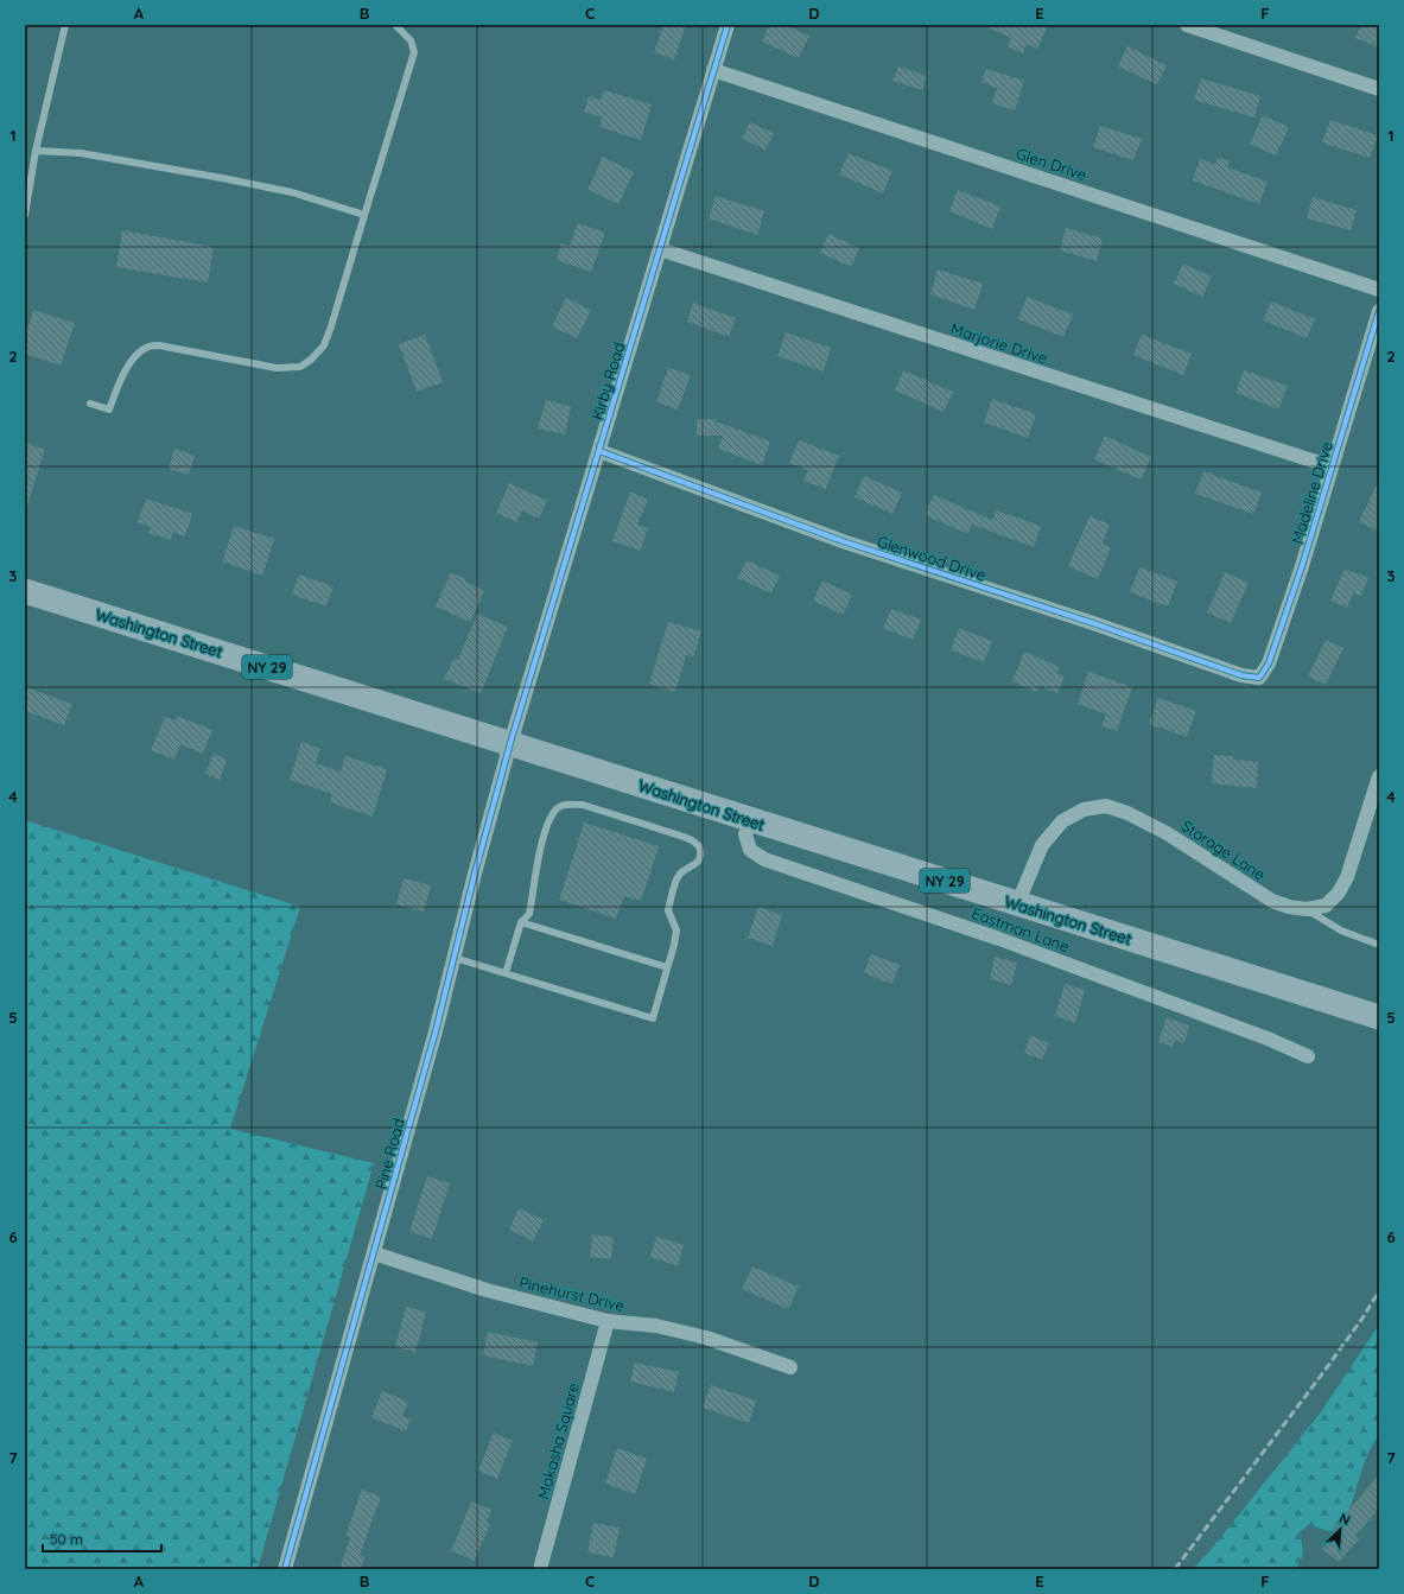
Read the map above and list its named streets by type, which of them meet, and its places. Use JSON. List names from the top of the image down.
{
  "streets": {
    "highway": ["Washington Street", "NY 29"],
    "street": [
      "Glen Drive",
      "Marjorie Drive",
      "Kirby Road",
      "Madeline Drive",
      "Glenwood Drive",
      "Storage Lane",
      "Eastman Lane",
      "Pine Road",
      "Pinehurst Drive",
      "Mokasha Square"
    ]
  },
  "crossings": [
    ["Glen Drive", "Kirby Road"],
    ["Marjorie Drive", "Kirby Road"],
    ["Marjorie Drive", "Madeline Drive"],
    ["Kirby Road", "Glenwood Drive"],
    ["Kirby Road", "Washington Street"],
    ["Kirby Road", "Pine Road"],
    ["Madeline Drive", "Glenwood Drive"],
    ["Washington Street", "Storage Lane"],
    ["Washington Street", "Eastman Lane"],
    ["Washington Street", "Pine Road"],
    ["Pine Road", "Pinehurst Drive"],
    ["Pinehurst Drive", "Mokasha Square"]
  ],
  "scale_bar": "50 m",
  "north": "top right",
  "grid": {
    "columns": [
      "A",
      "B",
      "C",
      "D",
      "E",
      "F"
    ],
    "rows": [
      "1",
      "2",
      "3",
      "4",
      "5",
      "6",
      "7"
    ]
  }
}
